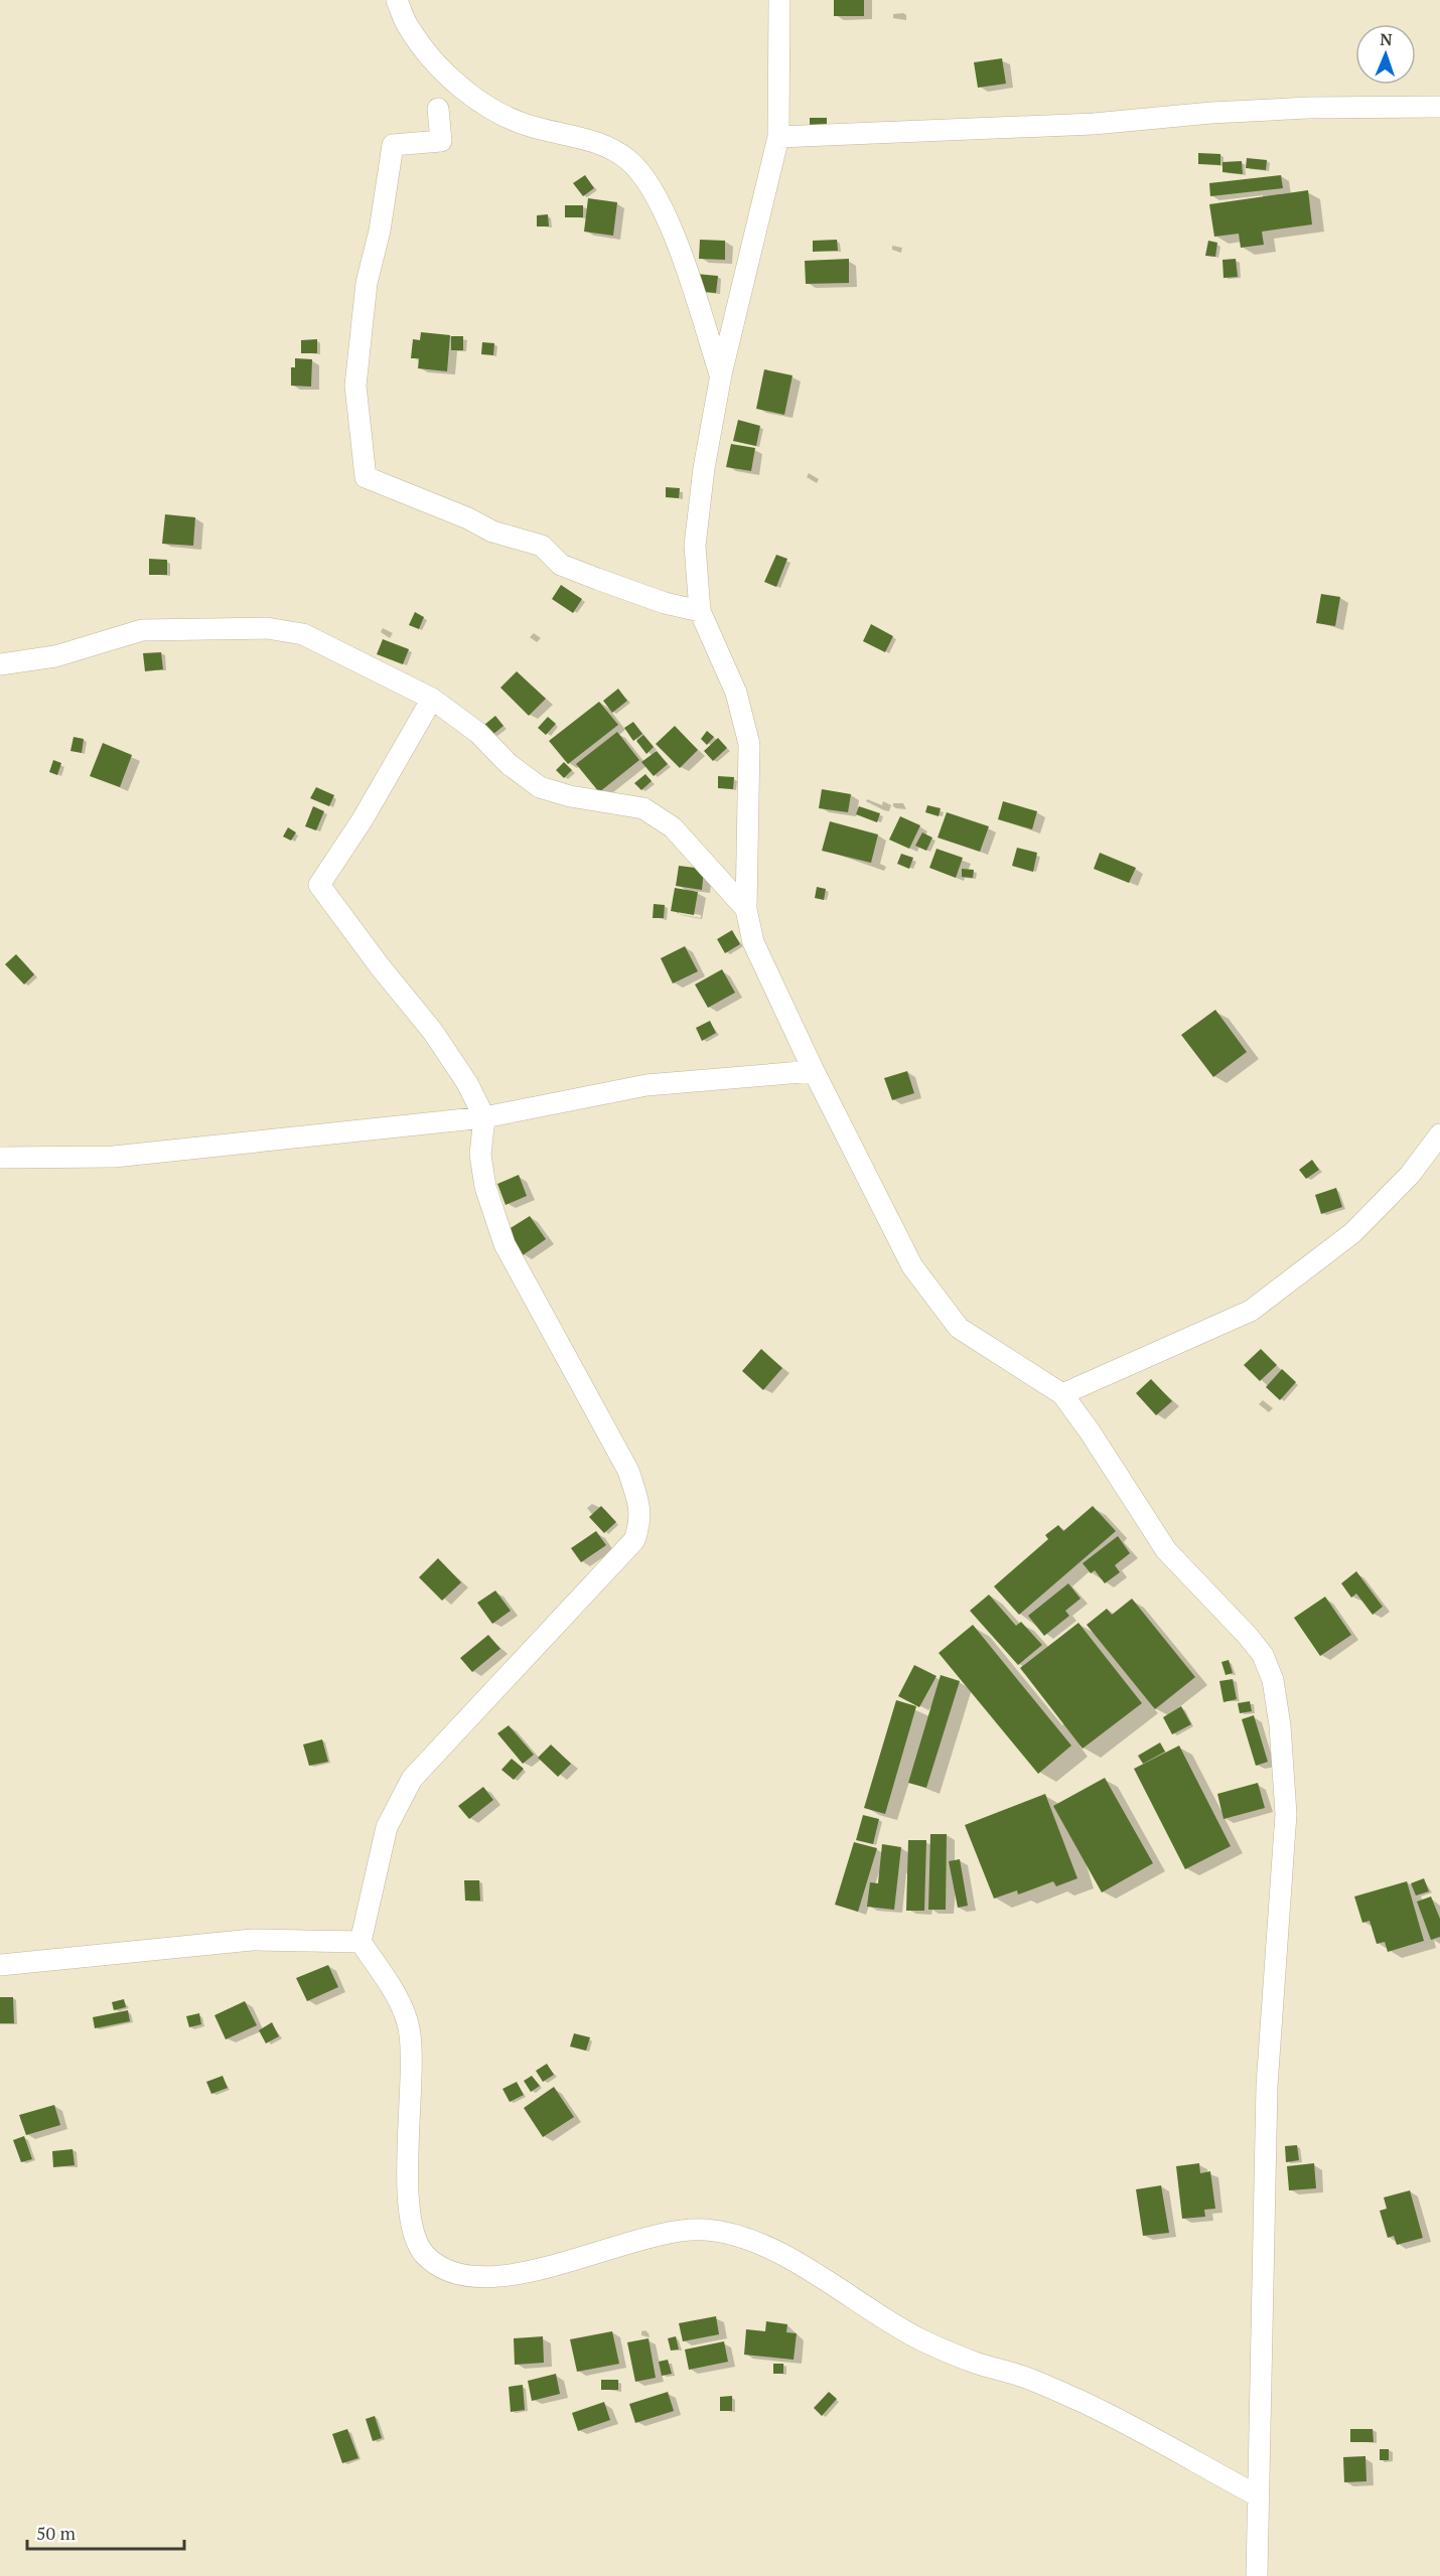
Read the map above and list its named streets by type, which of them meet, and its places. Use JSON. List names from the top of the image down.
{
  "scale_bar": "50 m",
  "north": "top"
}
